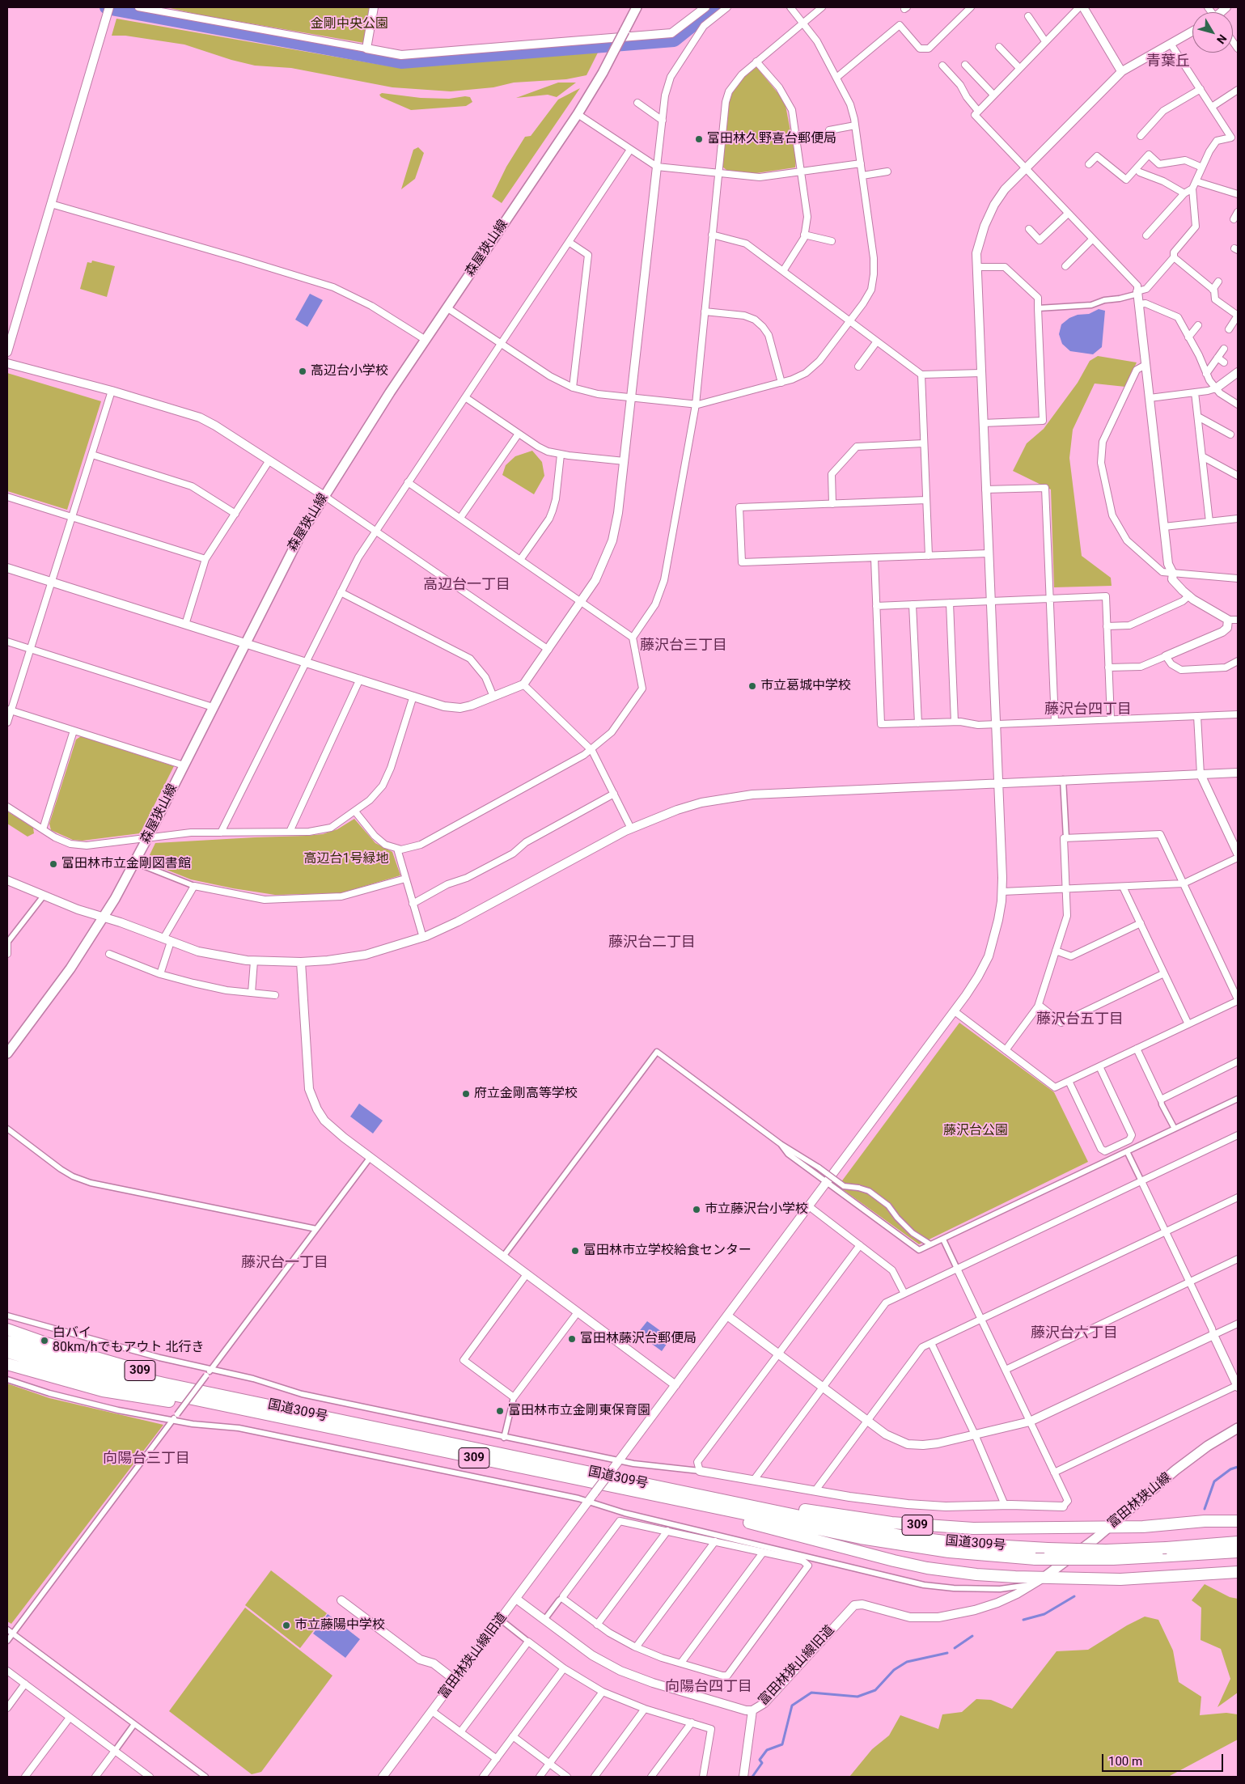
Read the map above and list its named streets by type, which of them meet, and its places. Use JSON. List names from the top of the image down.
{
  "streets": {
    "highway": ["309", "国道309号"],
    "main road": ["森屋狭山線", "富田林狭山線"],
    "street": ["富田林狭山線旧道"]
  },
  "crossings": [
    ["309", "国道309号"],
    ["309", "富田林狭山線"],
    ["309", "富田林狭山線旧道"],
    ["富田林狭山線", "富田林狭山線旧道"]
  ],
  "districts": [
    "青葉丘",
    "高辺台一丁目",
    "藤沢台三丁目",
    "藤沢台四丁目",
    "藤沢台二丁目",
    "藤沢台五丁目",
    "藤沢台一丁目",
    "藤沢台六丁目",
    "向陽台三丁目",
    "向陽台四丁目"
  ],
  "parks": ["金剛中央公園", "高辺台1号緑地", "藤沢台公園"],
  "places": [
    "富田林久野喜台郵便局",
    "高辺台小学校",
    "市立葛城中学校",
    "富田林市立金剛図書館",
    "府立金剛高等学校",
    "市立藤沢台小学校",
    "富田林市立学校給食センター",
    "富田林藤沢台郵便局",
    "白バイ 80km/hでもアウト 北行き",
    "富田林市立金剛東保育園",
    "市立藤陽中学校"
  ],
  "scale_bar": "100 m",
  "north": "bottom right"
}
